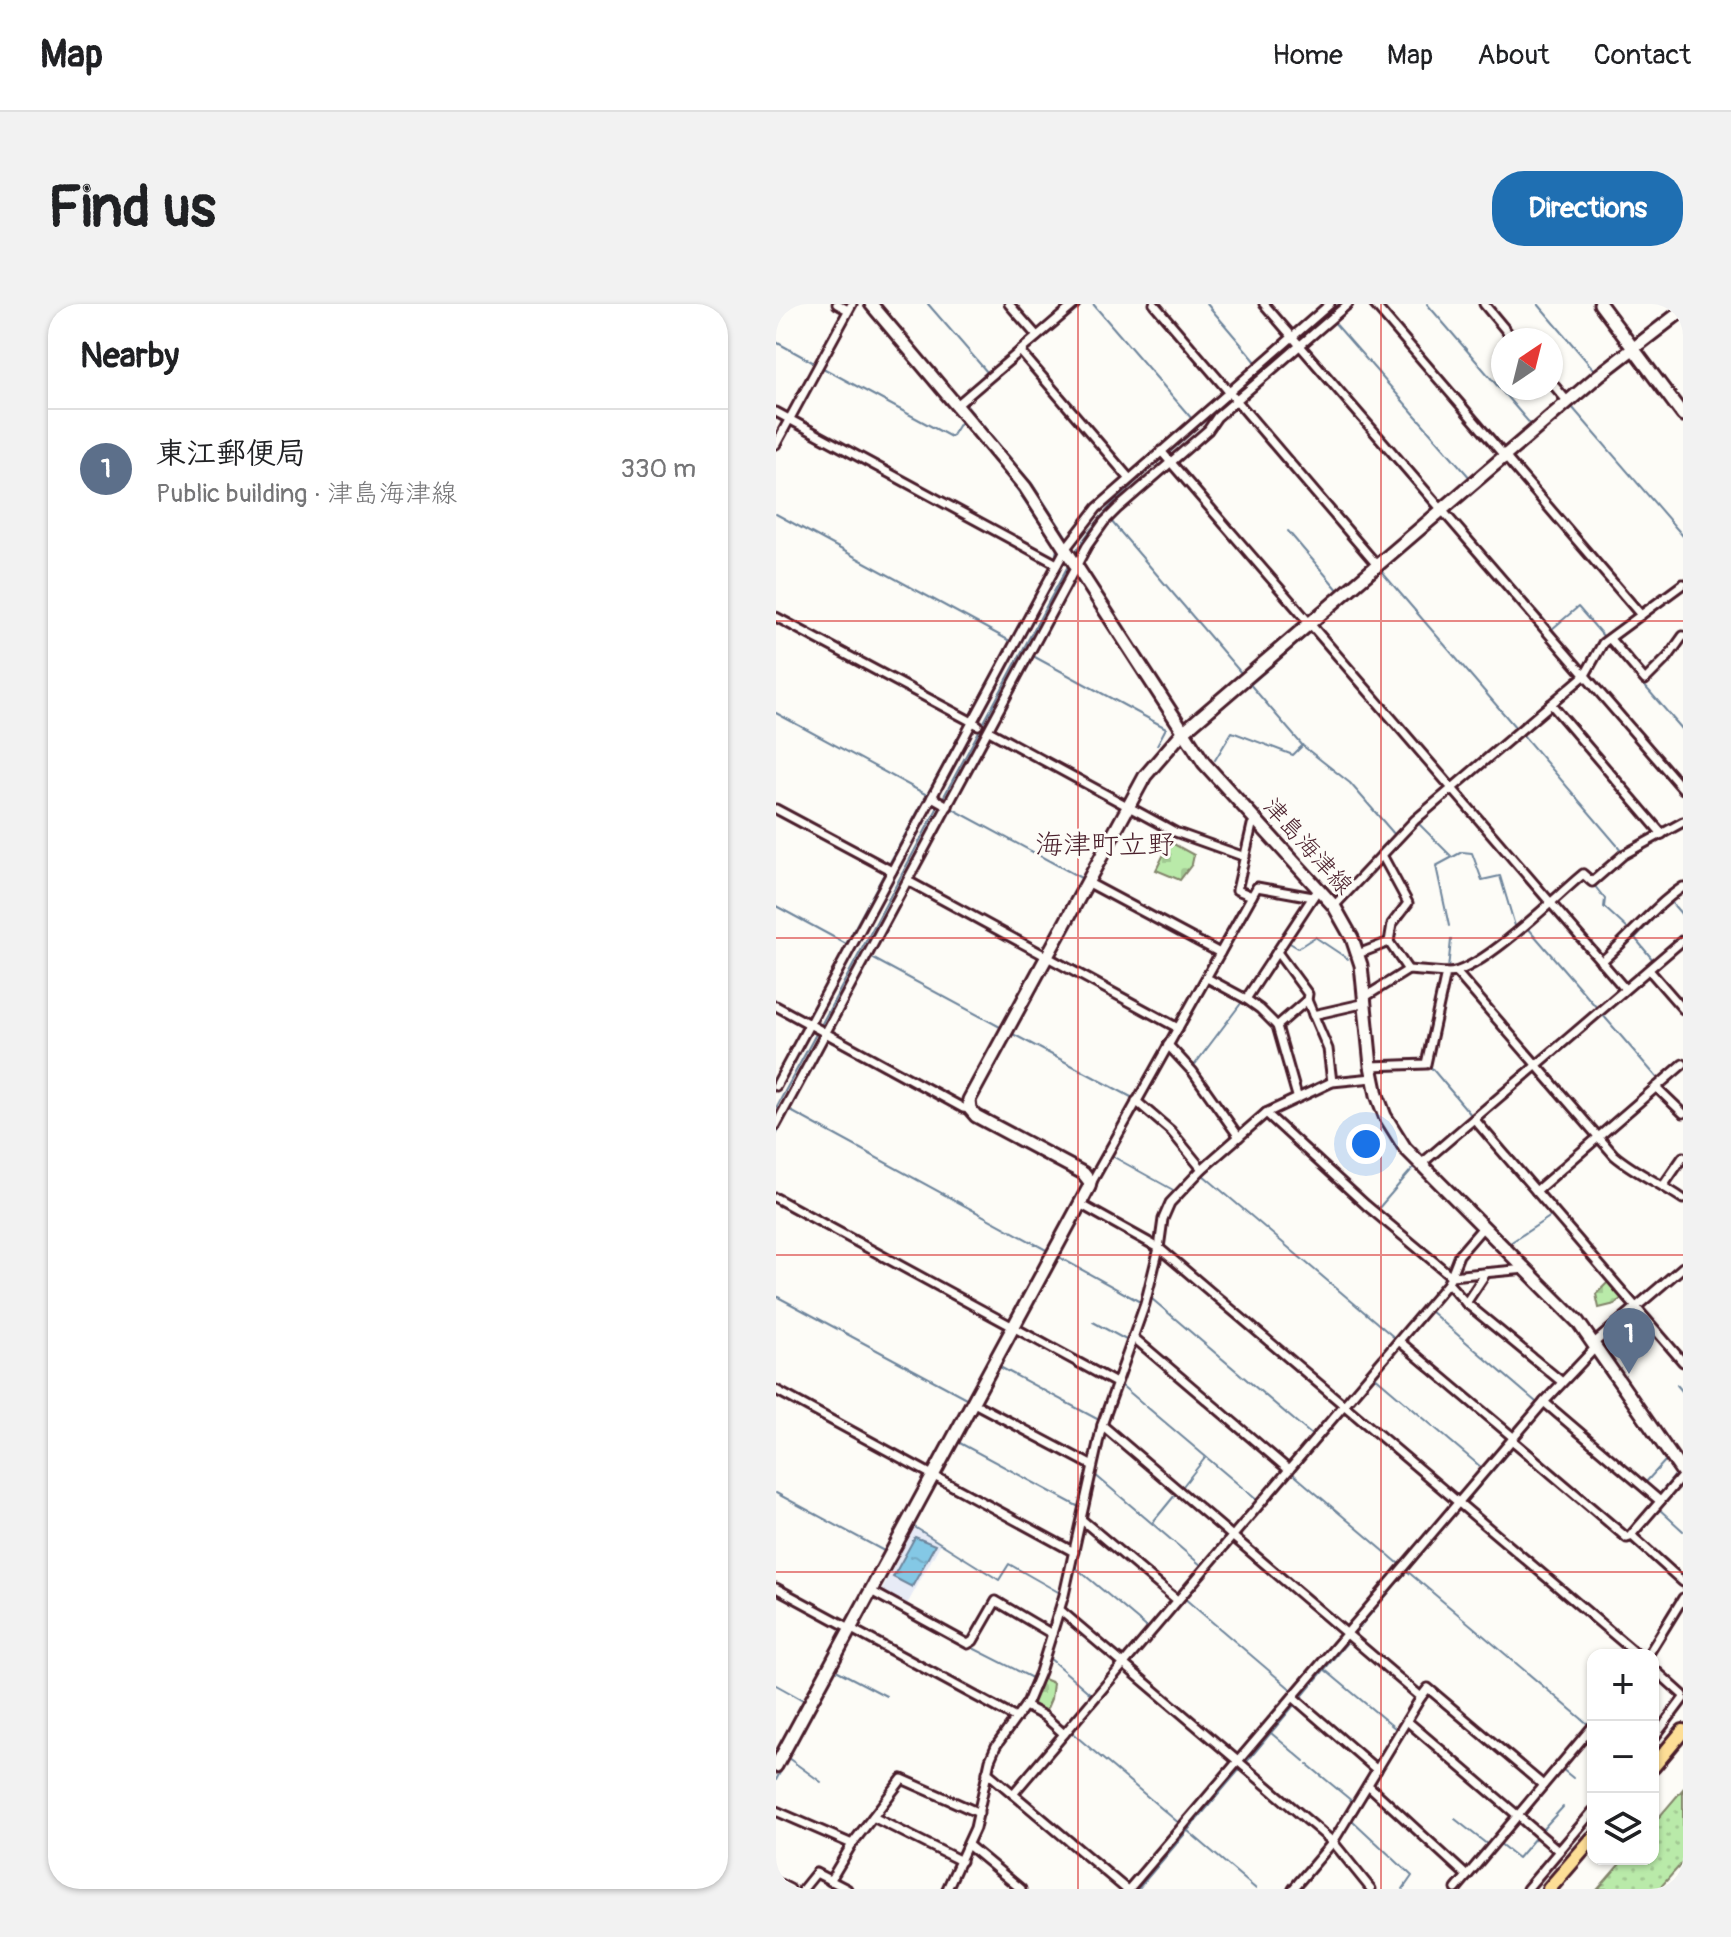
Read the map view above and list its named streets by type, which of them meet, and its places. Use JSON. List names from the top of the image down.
{
  "streets": {
    "street": ["津島海津線"]
  },
  "districts": ["海津町立野"],
  "north": "top right",
  "page": {
    "header": "Map",
    "nav": [
      "Home",
      "Map",
      "About",
      "Contact"
    ],
    "buttons": "Directions",
    "title": "Find us",
    "heading": "Nearby",
    "list": [
      {
        "mark": "1",
        "name": "東江郵便局",
        "note": "Public building · 津島海津線",
        "value": "330 m"
      }
    ],
    "pins": "1",
    "map_buttons": ["+", "−"]
  }
}
